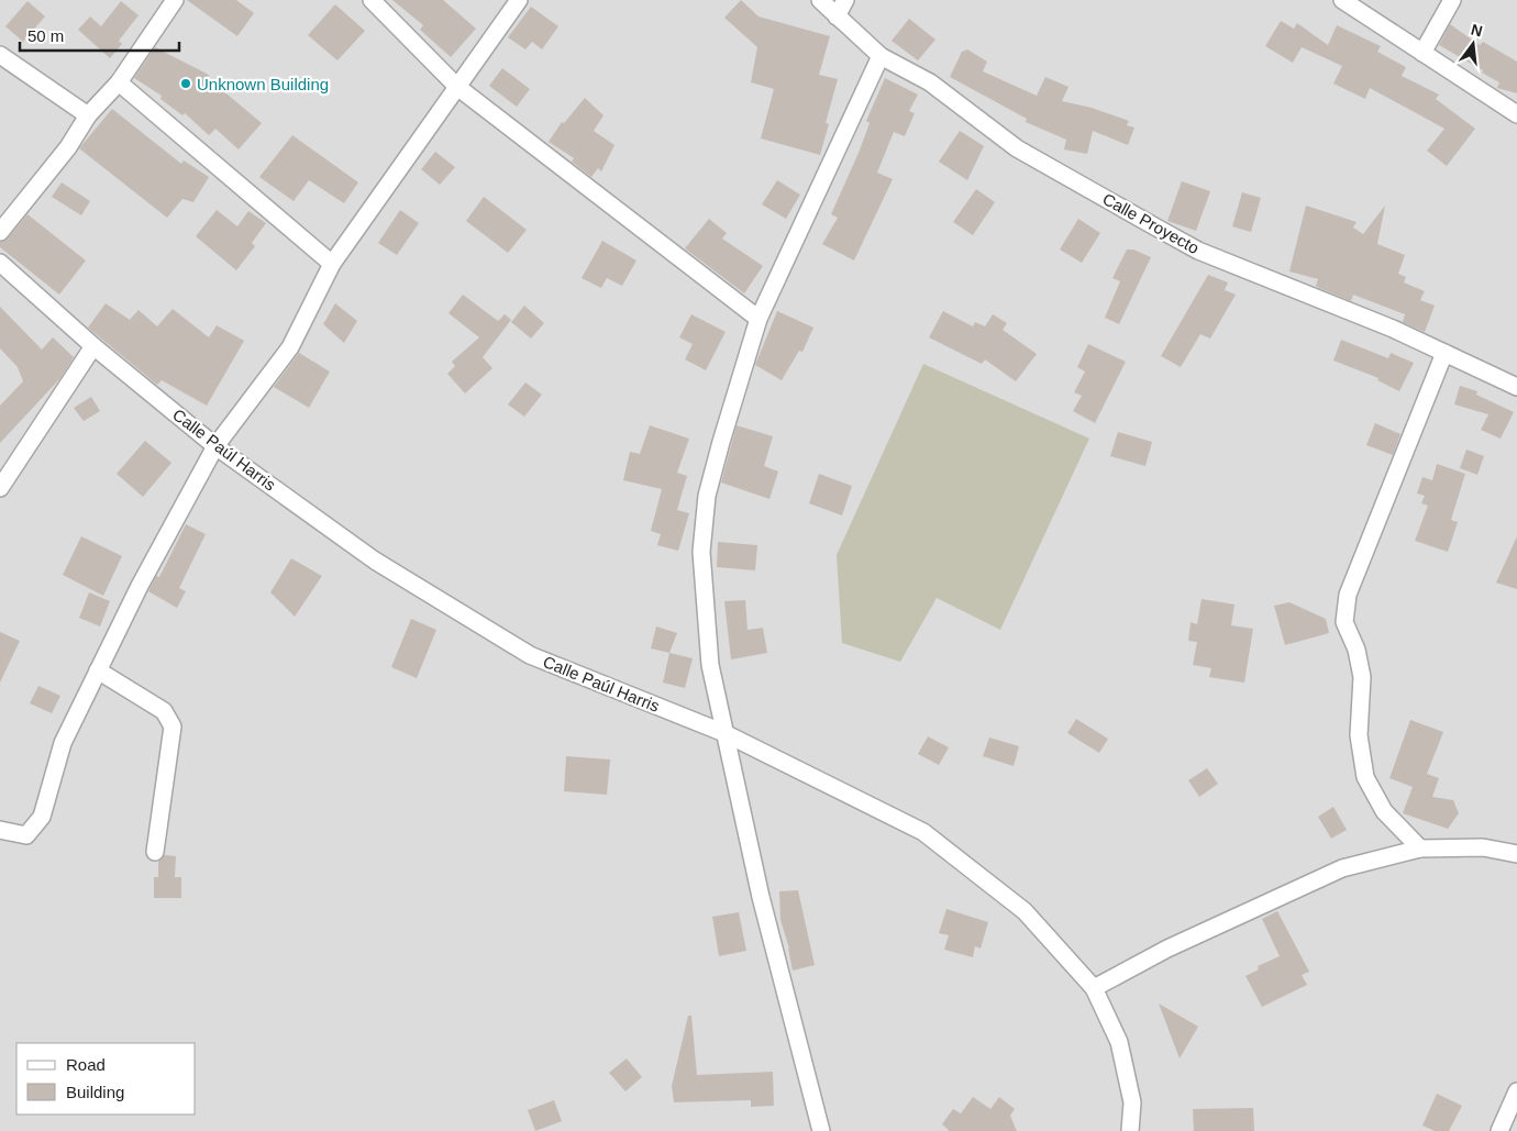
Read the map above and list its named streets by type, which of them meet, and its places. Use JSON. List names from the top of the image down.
{
  "streets": {
    "street": ["Calle Proyecto", "Calle Paúl Harris"]
  },
  "places": ["Unknown Building"],
  "legend": ["Road", "Building"],
  "scale_bar": "50 m",
  "north": "top"
}
